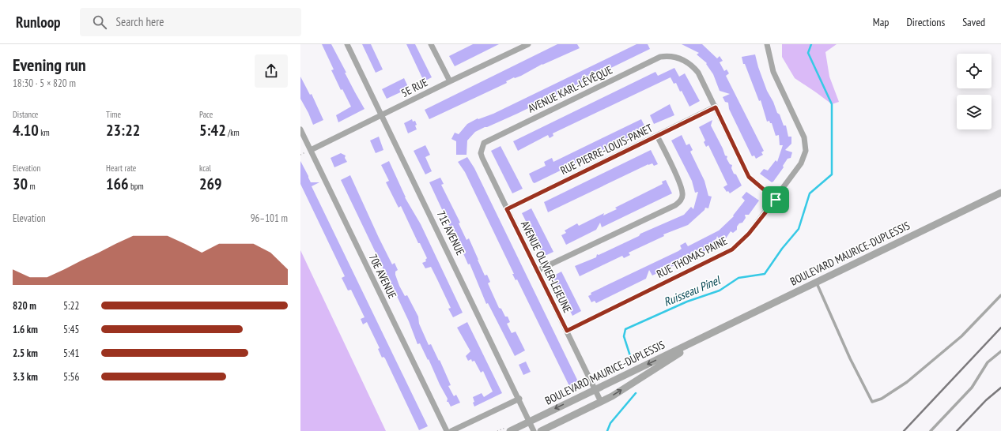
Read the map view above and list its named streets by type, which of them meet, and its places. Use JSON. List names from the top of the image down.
{
  "streets": {
    "street": [
      "5E RUE",
      "AVENUE KARL-LÉVÊQUE",
      "RUE PIERRE-LOUIS-PANET",
      "71E AVENUE",
      "BOULEVARD MAURICE-DUPLESSIS",
      "RUE THOMAS PAINE",
      "AVENUE OLIVIER-LEJEUNE",
      "70E AVENUE"
    ]
  },
  "crossings": [
    ["5E RUE", "71E AVENUE"],
    ["5E RUE", "70E AVENUE"],
    ["AVENUE KARL-LÉVÊQUE", "RUE PIERRE-LOUIS-PANET"],
    ["AVENUE KARL-LÉVÊQUE", "AVENUE OLIVIER-LEJEUNE"],
    ["RUE PIERRE-LOUIS-PANET", "AVENUE OLIVIER-LEJEUNE"],
    ["71E AVENUE", "BOULEVARD MAURICE-DUPLESSIS"],
    ["BOULEVARD MAURICE-DUPLESSIS", "AVENUE OLIVIER-LEJEUNE"],
    ["RUE THOMAS PAINE", "AVENUE OLIVIER-LEJEUNE"]
  ],
  "water": ["Ruisseau Pinel"],
  "page": {
    "header": "Runloop",
    "search": "Search here",
    "nav": ["Map", "Directions", "Saved"],
    "heading": ["Evening run", "18:30 · 5 × 820 m"],
    "stats": [
      ["Distance", "4.10 km"],
      ["Time", "23:22"],
      ["Pace", "5:42 /km"],
      ["Elevation", "30 m"],
      ["Heart rate", "166 bpm"],
      ["kcal", "269"]
    ],
    "chart": ["Elevation", "96–101 m"],
    "list": [
      {
        "name": "820 m",
        "note": "5:22"
      },
      {
        "name": "1.6 km",
        "note": "5:45"
      },
      {
        "name": "2.5 km",
        "note": "5:41"
      },
      {
        "name": "3.3 km",
        "note": "5:56"
      }
    ]
  }
}
